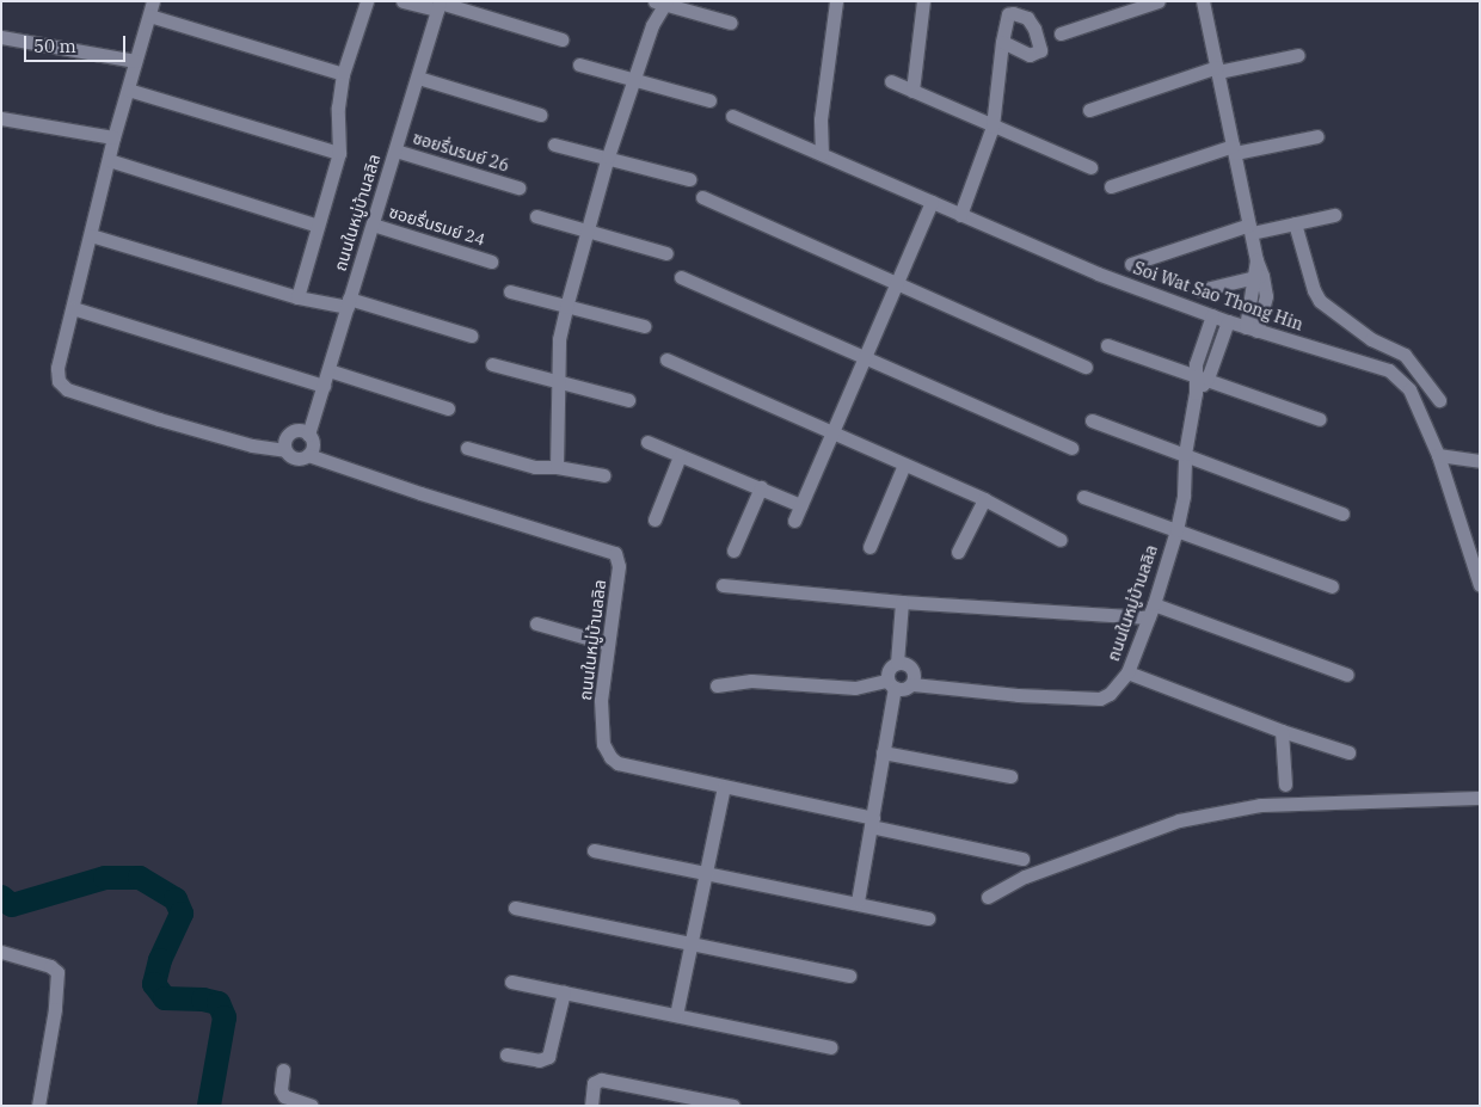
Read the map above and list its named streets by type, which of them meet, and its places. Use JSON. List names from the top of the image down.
{
  "streets": {
    "street": [
      "ซอยรื่นรมย์ 26",
      "ถนนในหมู่บ้านลลิล",
      "ซอยรื่นรมย์ 24",
      "Soi Wat Sao Thong Hin"
    ]
  },
  "crossings": [
    ["ซอยรื่นรมย์ 26", "ถนนในหมู่บ้านลลิล"],
    ["ถนนในหมู่บ้านลลิล", "ซอยรื่นรมย์ 24"],
    ["ถนนในหมู่บ้านลลิล", "Soi Wat Sao Thong Hin"]
  ],
  "scale_bar": "50 m"
}
